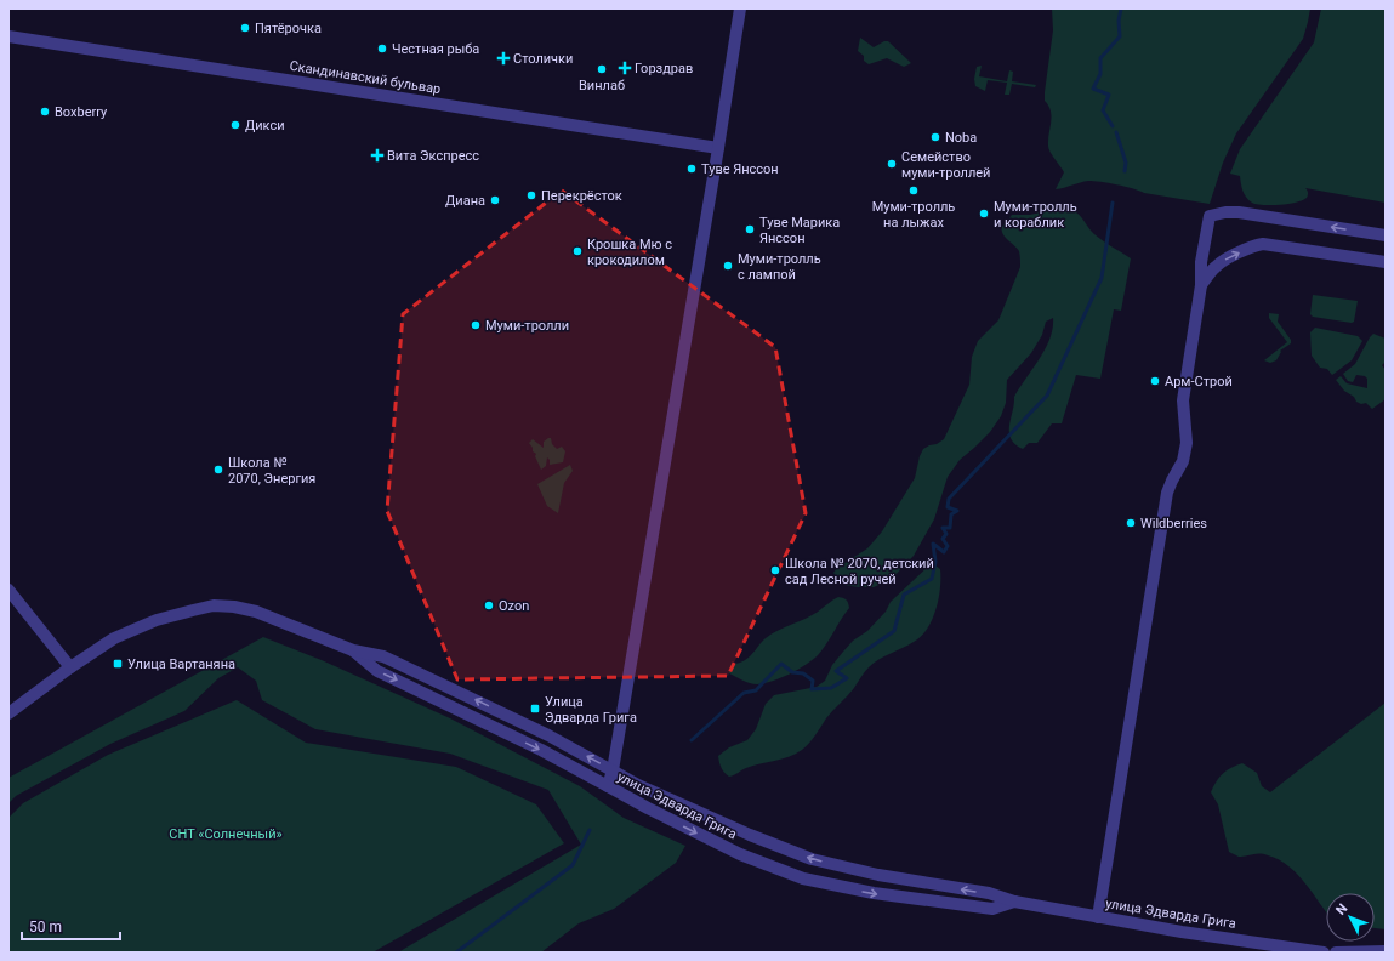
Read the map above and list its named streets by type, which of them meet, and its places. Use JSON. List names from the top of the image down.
{
  "streets": {
    "street": ["Скандинавский бульвар", "улица Эдварда Грига"]
  },
  "parks": ["СНТ «Солнечный»"],
  "places": {
    "other": [
      "Пятёрочка",
      "Честная рыба",
      "Винлаб",
      "Boxberry",
      "Дикси",
      "Noba",
      "Семейство муми-троллей",
      "Туве Янссон",
      "Муми-тролль на лыжах",
      "Перекрёсток",
      "Диана",
      "Муми-тролль и кораблик",
      "Туве Марика Янссон",
      "Крошка Мю с крокодилом",
      "Муми-тролль с лампой",
      "Муми-тролли",
      "Арм-Строй",
      "Школа № 2070, Энергия",
      "Wildberries",
      "Школа № 2070, детский сад Лесной ручей",
      "Ozon"
    ],
    "health": ["Столички", "Горздрав", "Вита Экспресс"],
    "transit": ["Улица Вартаняна", "Улица Эдварда Грига"]
  },
  "scale_bar": "50 m",
  "north": "top left"
}
